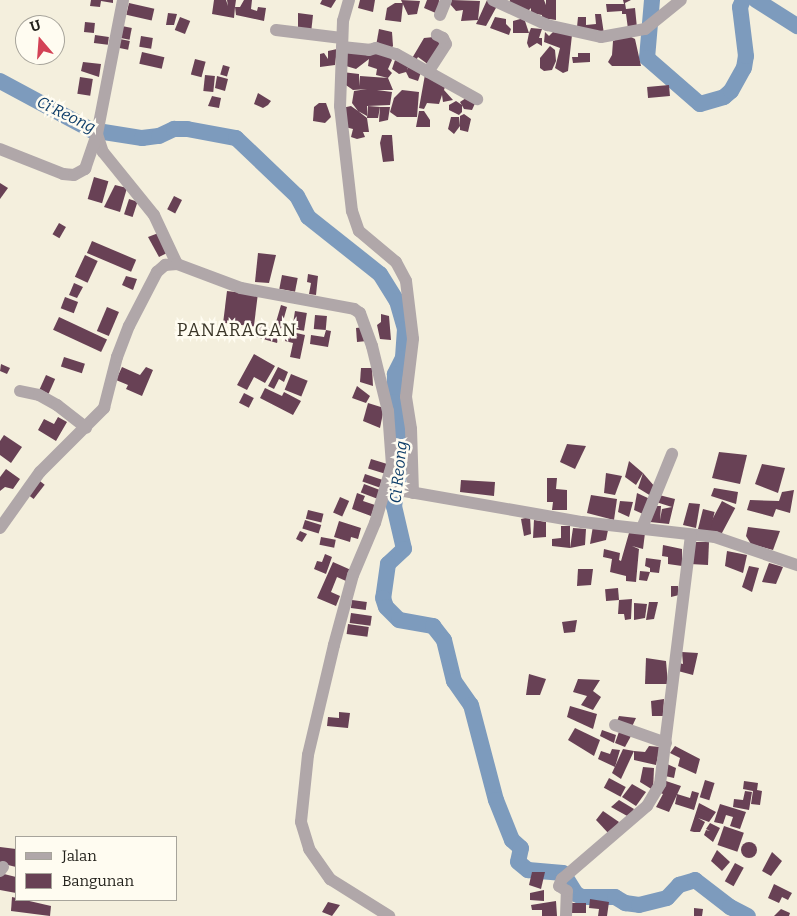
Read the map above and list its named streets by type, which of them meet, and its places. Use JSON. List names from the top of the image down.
{
  "districts": ["PANARAGAN"],
  "water": ["Ci Reong"],
  "legend": ["Jalan", "Bangunan"],
  "north": "top"
}
